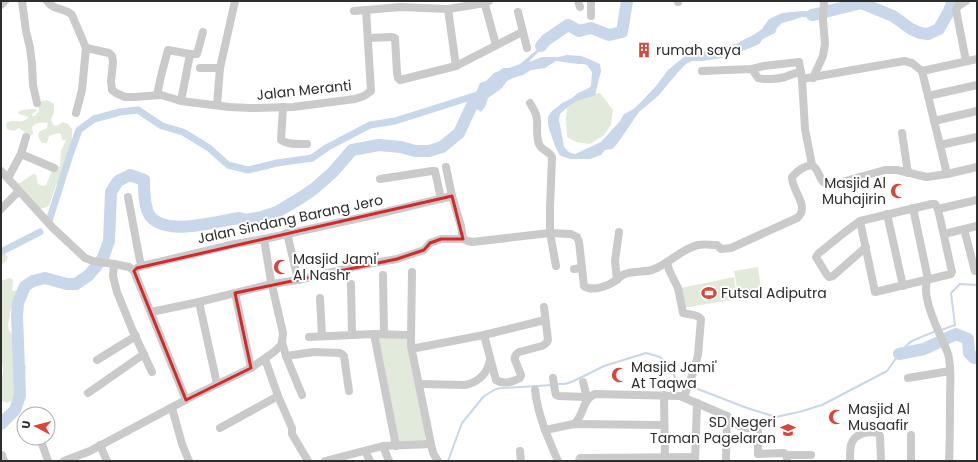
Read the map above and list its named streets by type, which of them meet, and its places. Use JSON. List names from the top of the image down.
{
  "streets": {
    "street": ["Jalan Meranti", "Jalan Sindang Barang Jero"]
  },
  "places": {
    "building": ["rumah saya"],
    "mosque": [
      "Masjid Al Muhajirin",
      "Masjid Jami' Al Nashr",
      "Masjid Jami' At Taqwa",
      "Masjid Al Musaafir"
    ],
    "sports": ["Futsal Adiputra"],
    "school or university": ["SD Negeri Taman Pagelaran"]
  },
  "north": "left"
}
